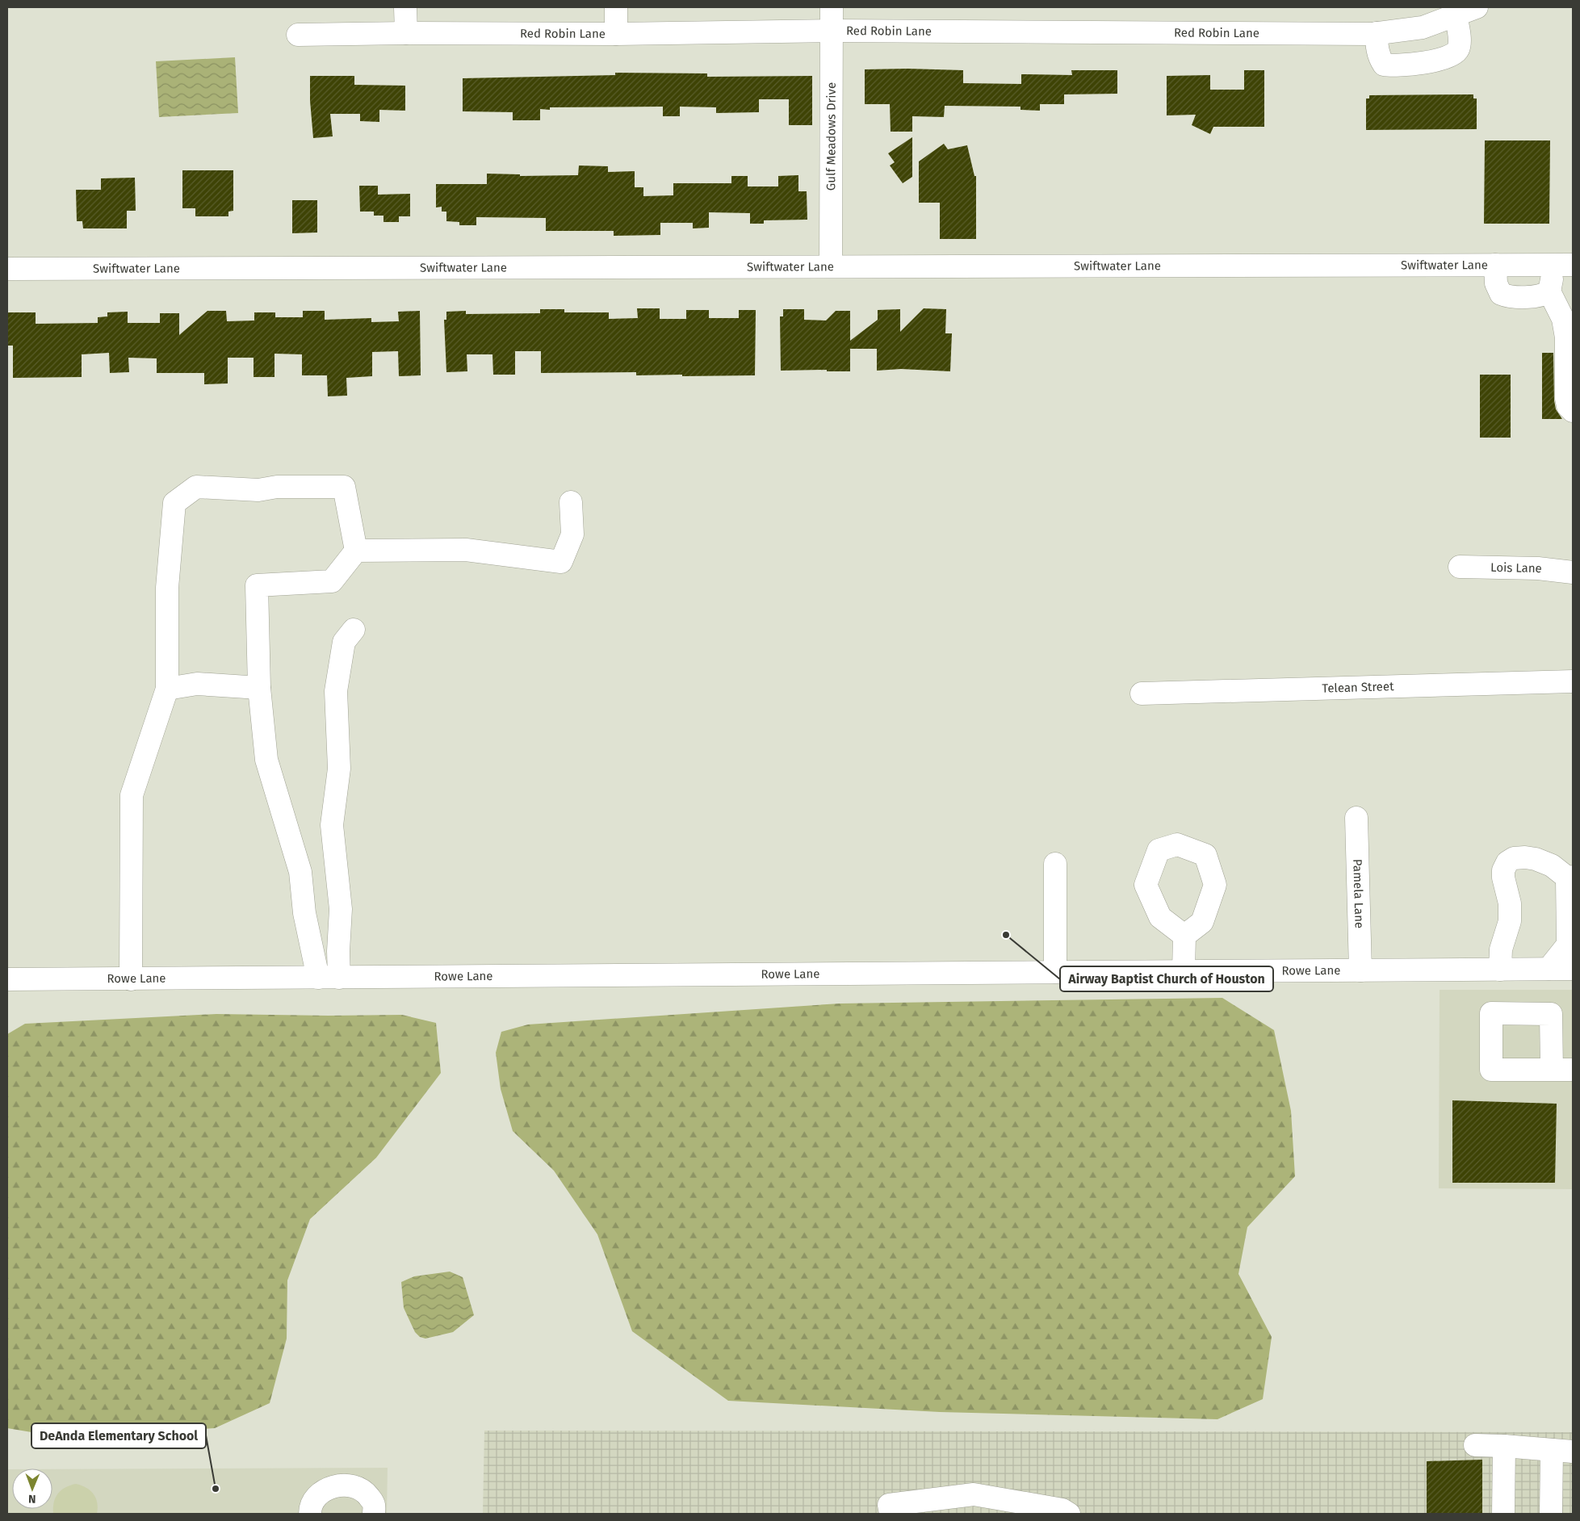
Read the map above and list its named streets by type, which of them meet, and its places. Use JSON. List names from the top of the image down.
{
  "streets": {
    "street": [
      "Red Robin Lane",
      "Gulf Meadows Drive",
      "Swiftwater Lane",
      "Lois Lane",
      "Telean Street",
      "Pamela Lane",
      "Rowe Lane"
    ]
  },
  "crossings": [
    ["Red Robin Lane", "Gulf Meadows Drive"],
    ["Gulf Meadows Drive", "Swiftwater Lane"],
    ["Pamela Lane", "Rowe Lane"]
  ],
  "places": ["Airway Baptist Church of Houston", "DeAnda Elementary School"],
  "north": "bottom"
}
